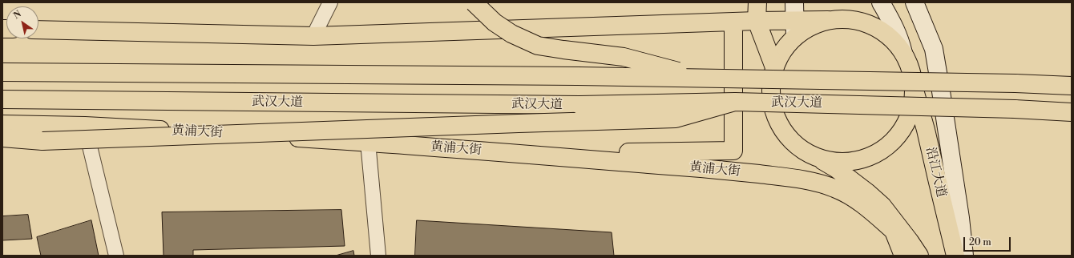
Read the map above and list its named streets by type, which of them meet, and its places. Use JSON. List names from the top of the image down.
{
  "streets": {
    "main road": ["武汉大道", "黄浦大街", "沿江大道"]
  },
  "scale_bar": "20 m",
  "north": "top left"
}
